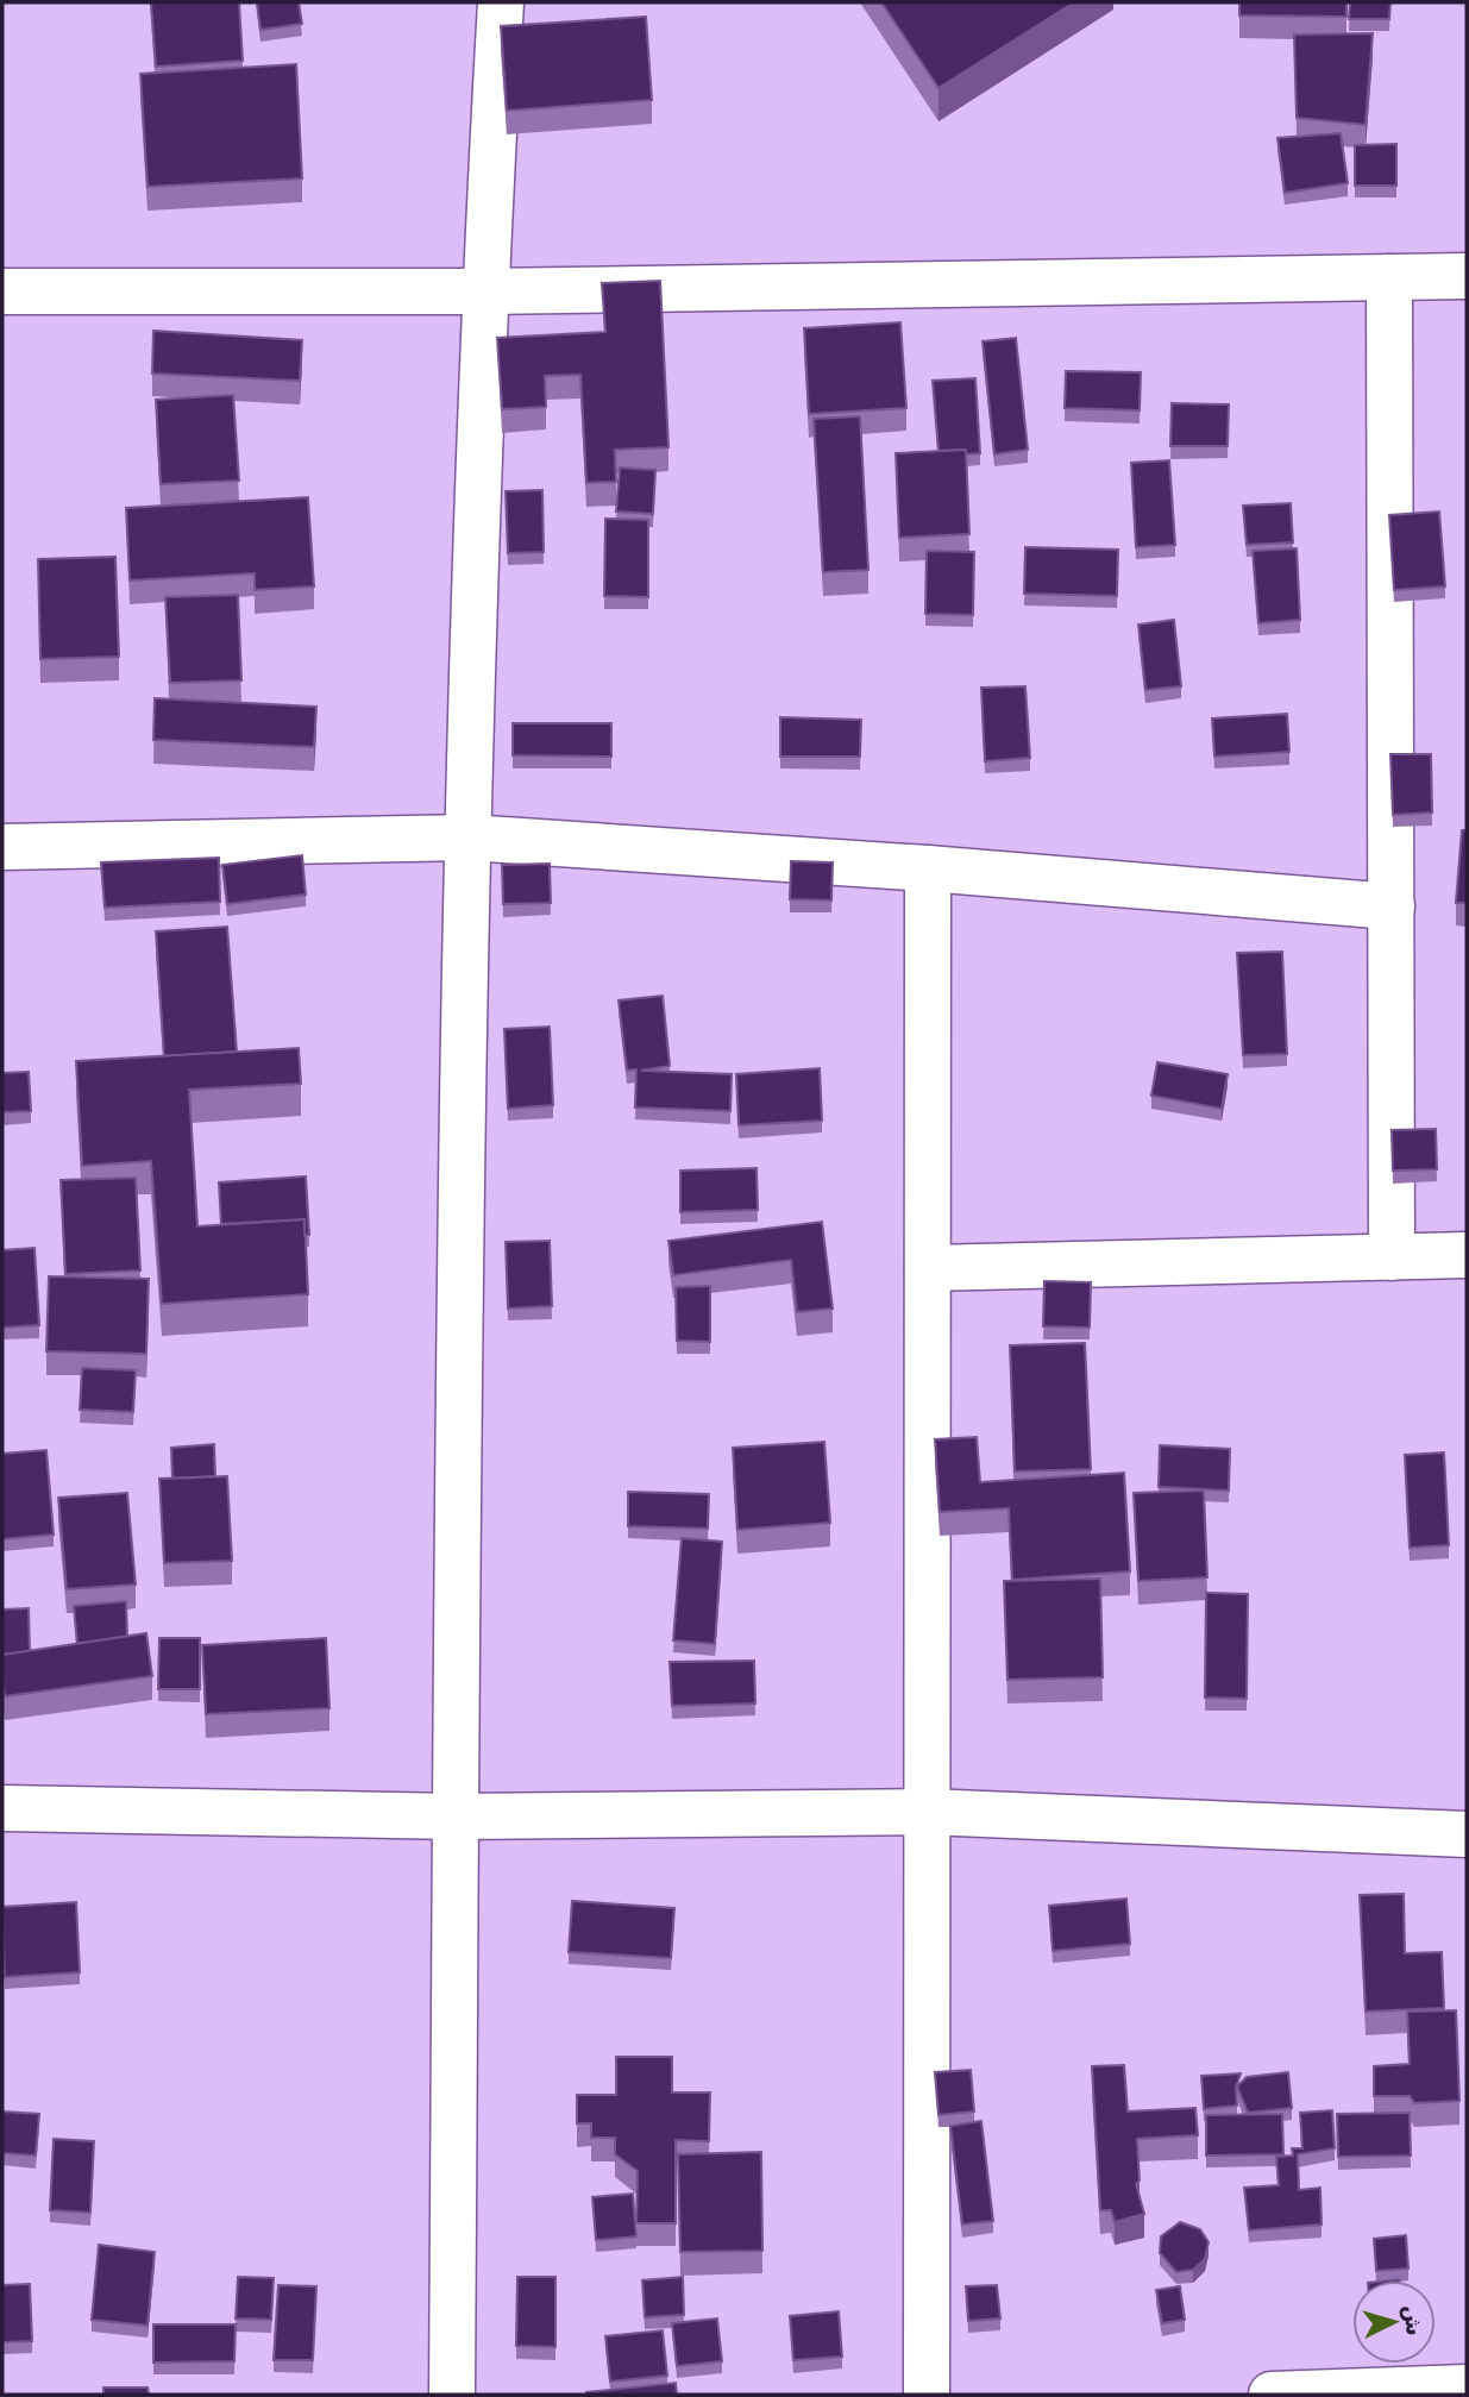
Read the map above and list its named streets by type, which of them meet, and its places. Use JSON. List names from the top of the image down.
{
  "north": "right"
}
